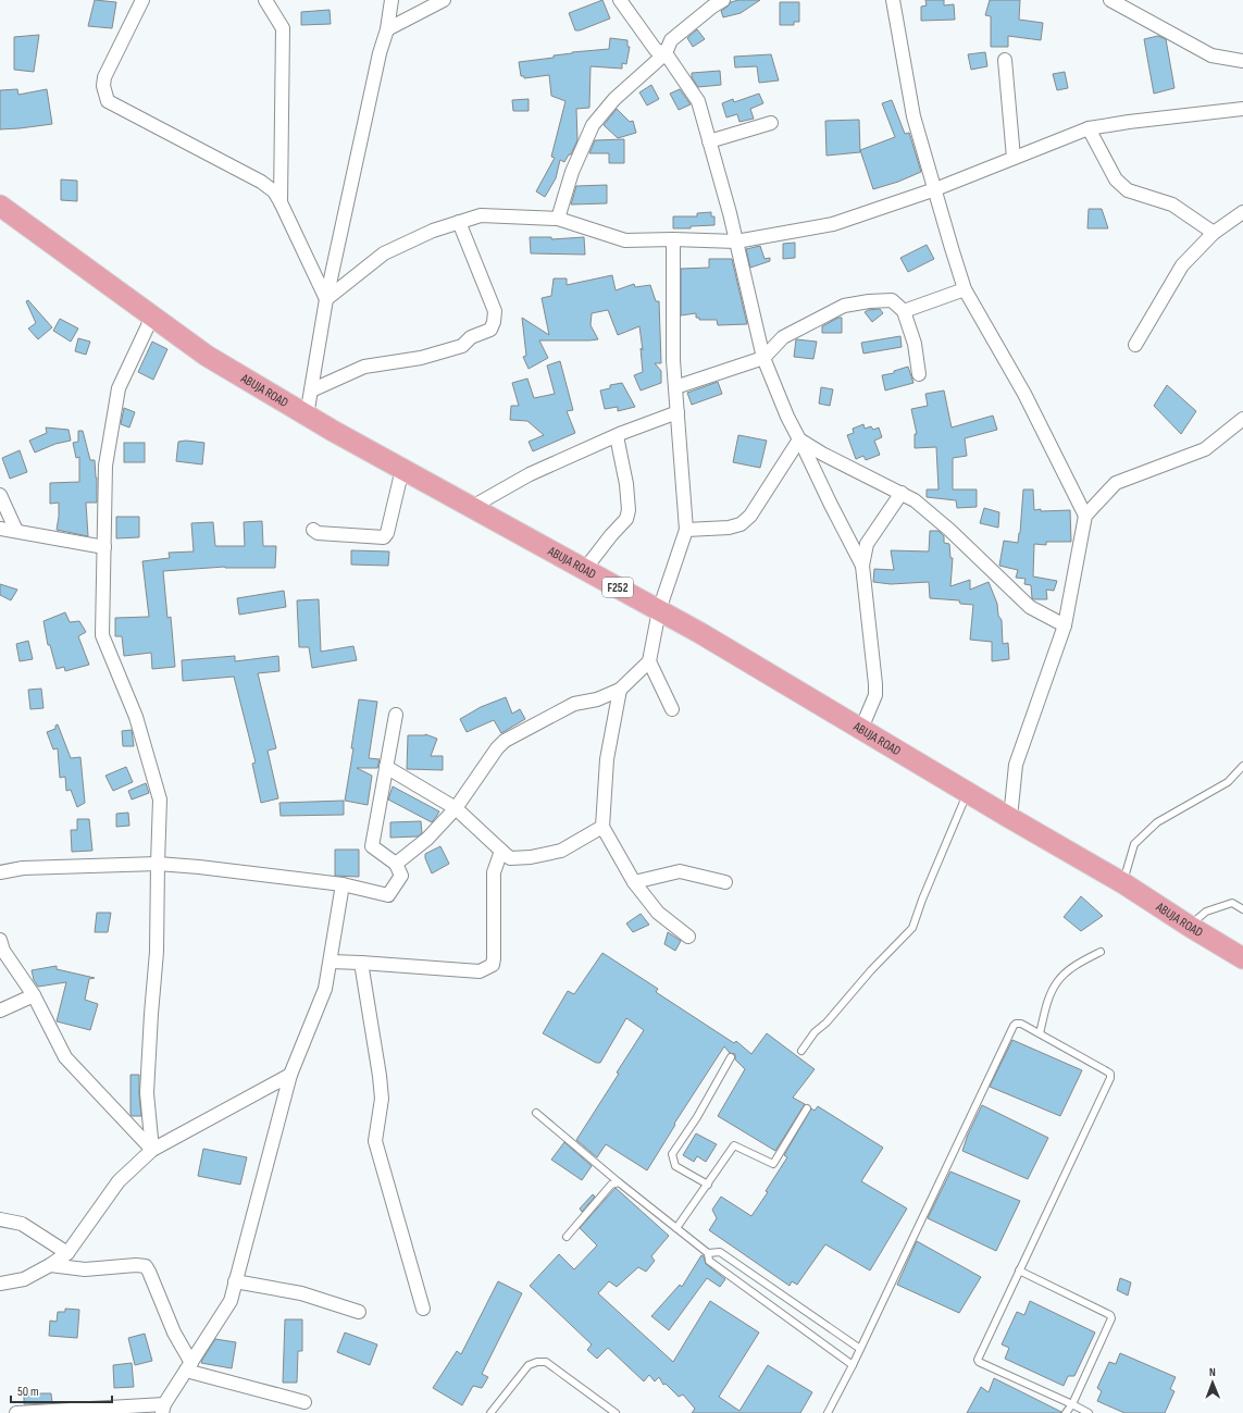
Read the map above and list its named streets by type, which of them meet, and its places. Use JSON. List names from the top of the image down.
{
  "streets": {
    "main road": ["ABUJA ROAD", "F252"]
  },
  "scale_bar": "50 m",
  "north": "top"
}
